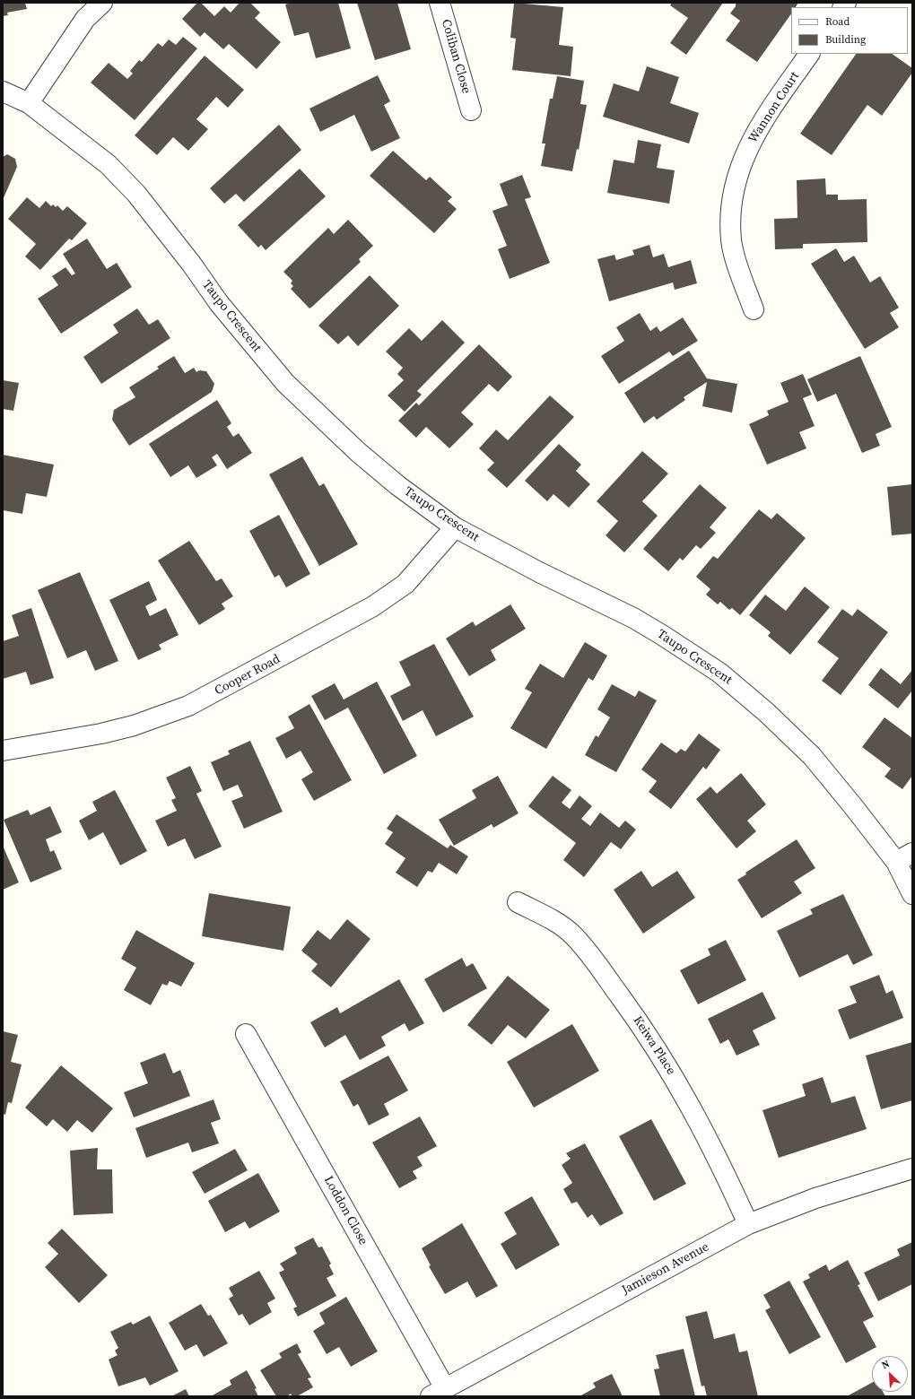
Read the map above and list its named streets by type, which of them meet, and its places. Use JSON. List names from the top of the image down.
{
  "streets": {
    "street": [
      "Coliban Close",
      "Wannon Court",
      "Taupo Crescent",
      "Cooper Road",
      "Keiwa Place",
      "Loddon Close",
      "Jamieson Avenue"
    ]
  },
  "crossings": [
    ["Taupo Crescent", "Cooper Road"],
    ["Keiwa Place", "Jamieson Avenue"],
    ["Loddon Close", "Jamieson Avenue"]
  ],
  "legend": ["Road", "Building"],
  "north": "top left"
}
